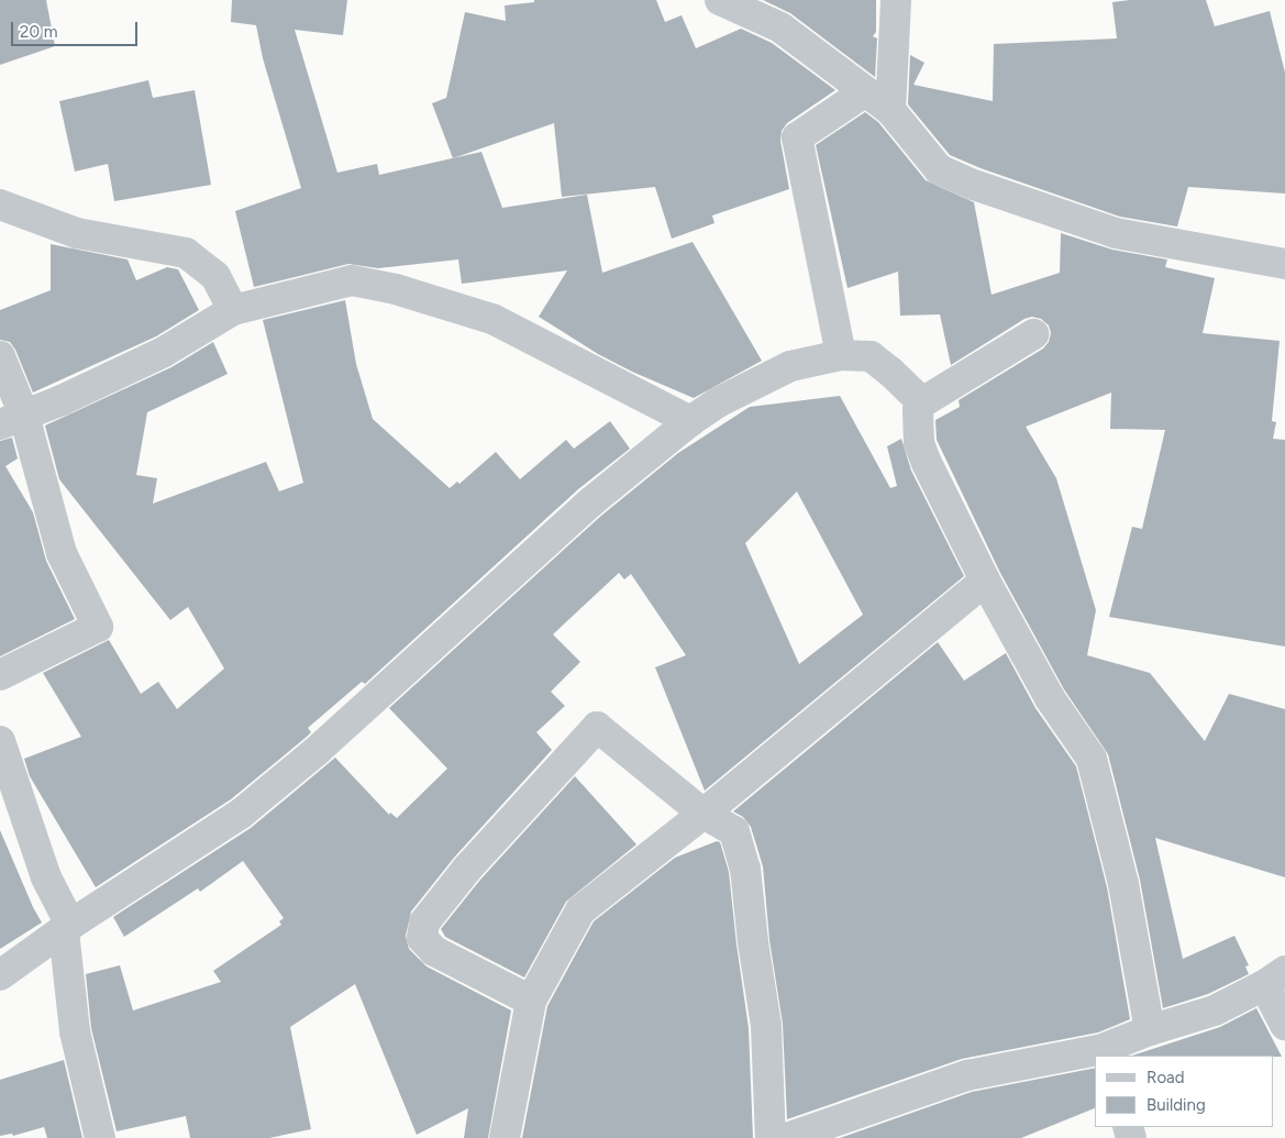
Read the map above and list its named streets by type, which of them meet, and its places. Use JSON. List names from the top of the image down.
{
  "legend": ["Road", "Building"],
  "scale_bar": "20 m"
}
